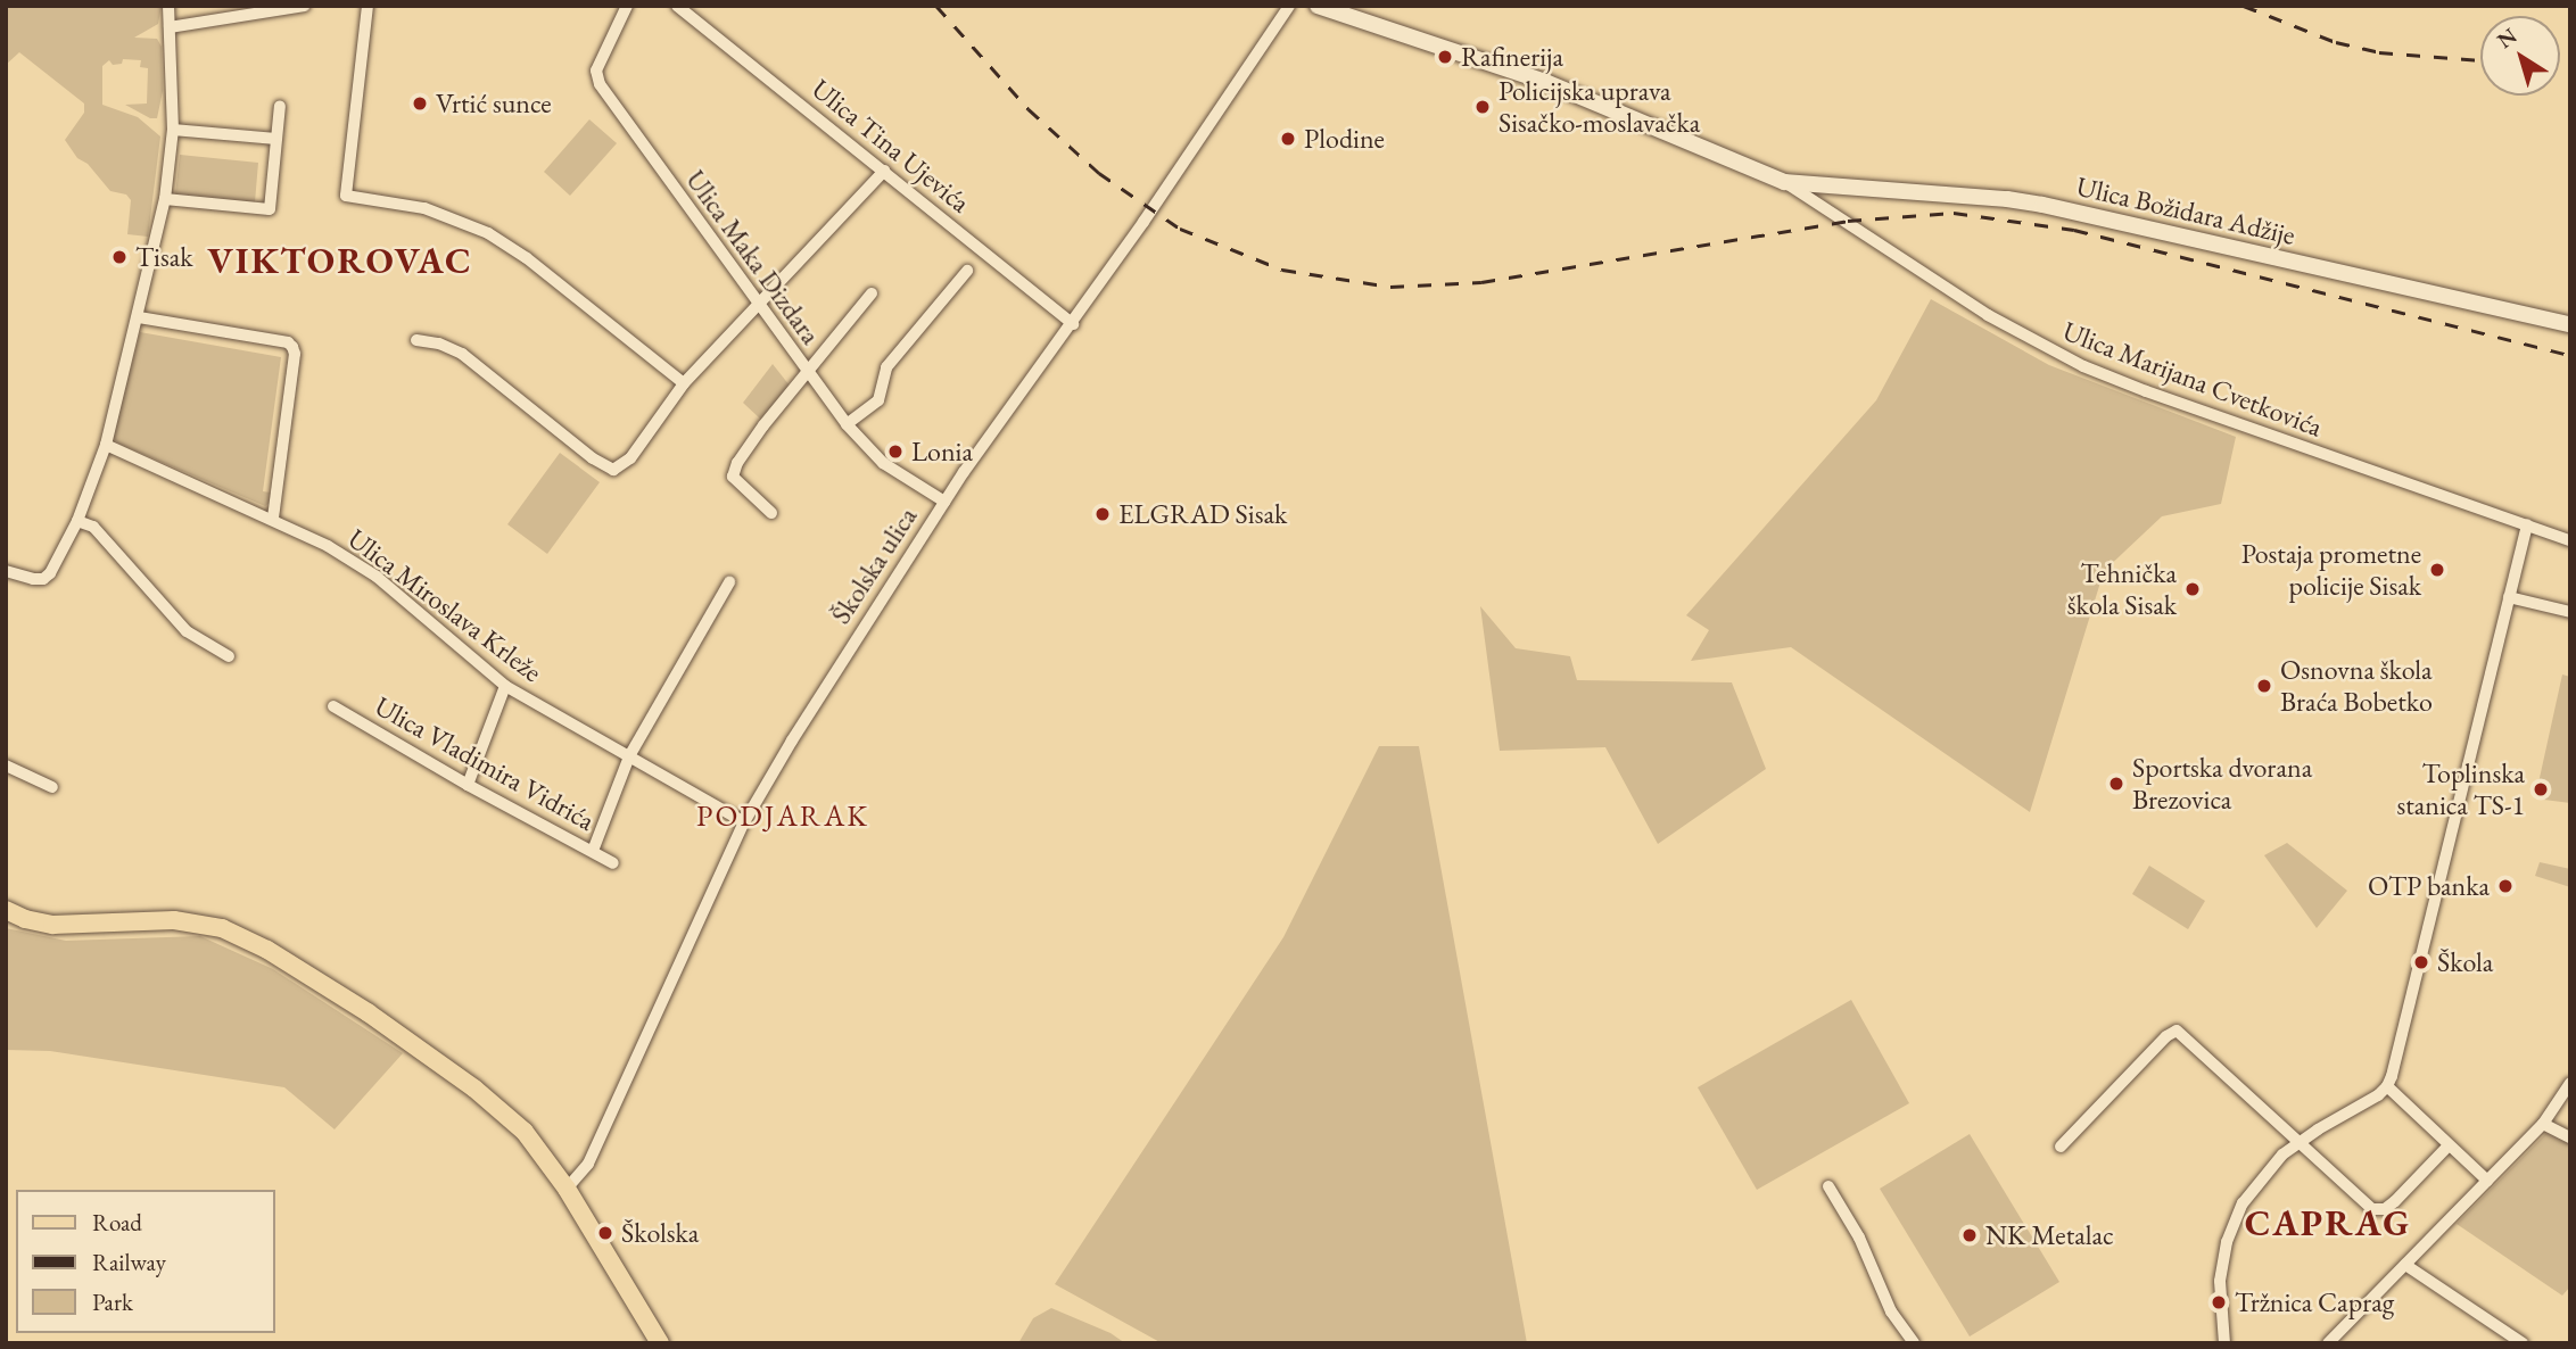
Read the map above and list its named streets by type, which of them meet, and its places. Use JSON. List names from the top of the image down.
{
  "streets": {
    "main road": ["Ulica Božidara Adžije"],
    "street": [
      "Ulica Tina Ujevića",
      "Ulica Maka Dizdara",
      "Ulica Marijana Cvetkovića",
      "Školska ulica",
      "Ulica Miroslava Krleže",
      "Ulica Vladimira Vidrića"
    ]
  },
  "crossings": [
    ["Ulica Tina Ujevića", "Školska ulica"],
    ["Ulica Božidara Adžije", "Ulica Marijana Cvetkovića"],
    ["Ulica Maka Dizdara", "Školska ulica"],
    ["Školska ulica", "Ulica Miroslava Krleže"]
  ],
  "districts": ["VIKTOROVAC", "PODJARAK", "CAPRAG"],
  "places": [
    "Rafinerija",
    "Vrtić sunce",
    "Policijska uprava Sisačko-moslavačka",
    "Plodine",
    "Tisak",
    "Lonia",
    "ELGRAD Sisak",
    "Postaja prometne policije Sisak",
    "Tehnička škola Sisak",
    "Osnovna škola Braća Bobetko",
    "Sportska dvorana Brezovica",
    "Toplinska stanica TS-1",
    "OTP banka",
    "Škola",
    "Školska",
    "NK Metalac",
    "Tržnica Caprag"
  ],
  "legend": ["Road", "Railway", "Park"],
  "north": "top left"
}
